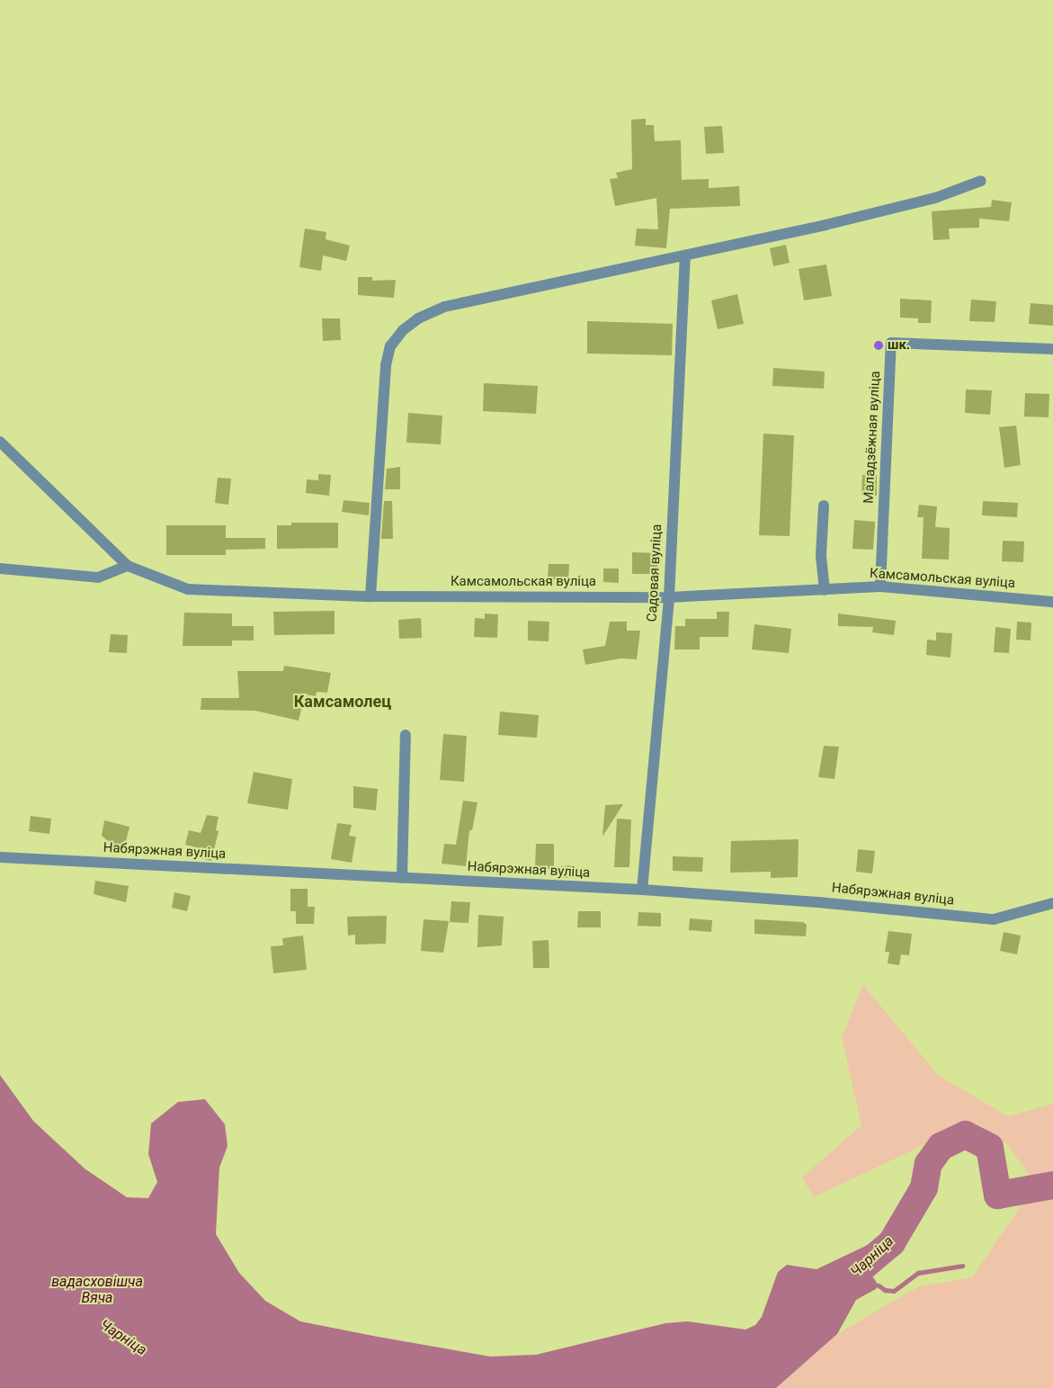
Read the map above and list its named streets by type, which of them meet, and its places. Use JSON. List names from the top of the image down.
{
  "streets": {
    "street": [
      "Маладзёжная вуліца",
      "Садовая вуліца",
      "Камсамольская вуліца",
      "Набярэжная вуліца"
    ]
  },
  "crossings": [
    ["Маладзёжная вуліца", "Камсамольская вуліца"],
    ["Садовая вуліца", "Камсамольская вуліца"],
    ["Садовая вуліца", "Набярэжная вуліца"]
  ],
  "districts": ["Камсамолец"],
  "water": ["Чарніца", "вадасховішча Вяча"],
  "places": ["шк."]
}
